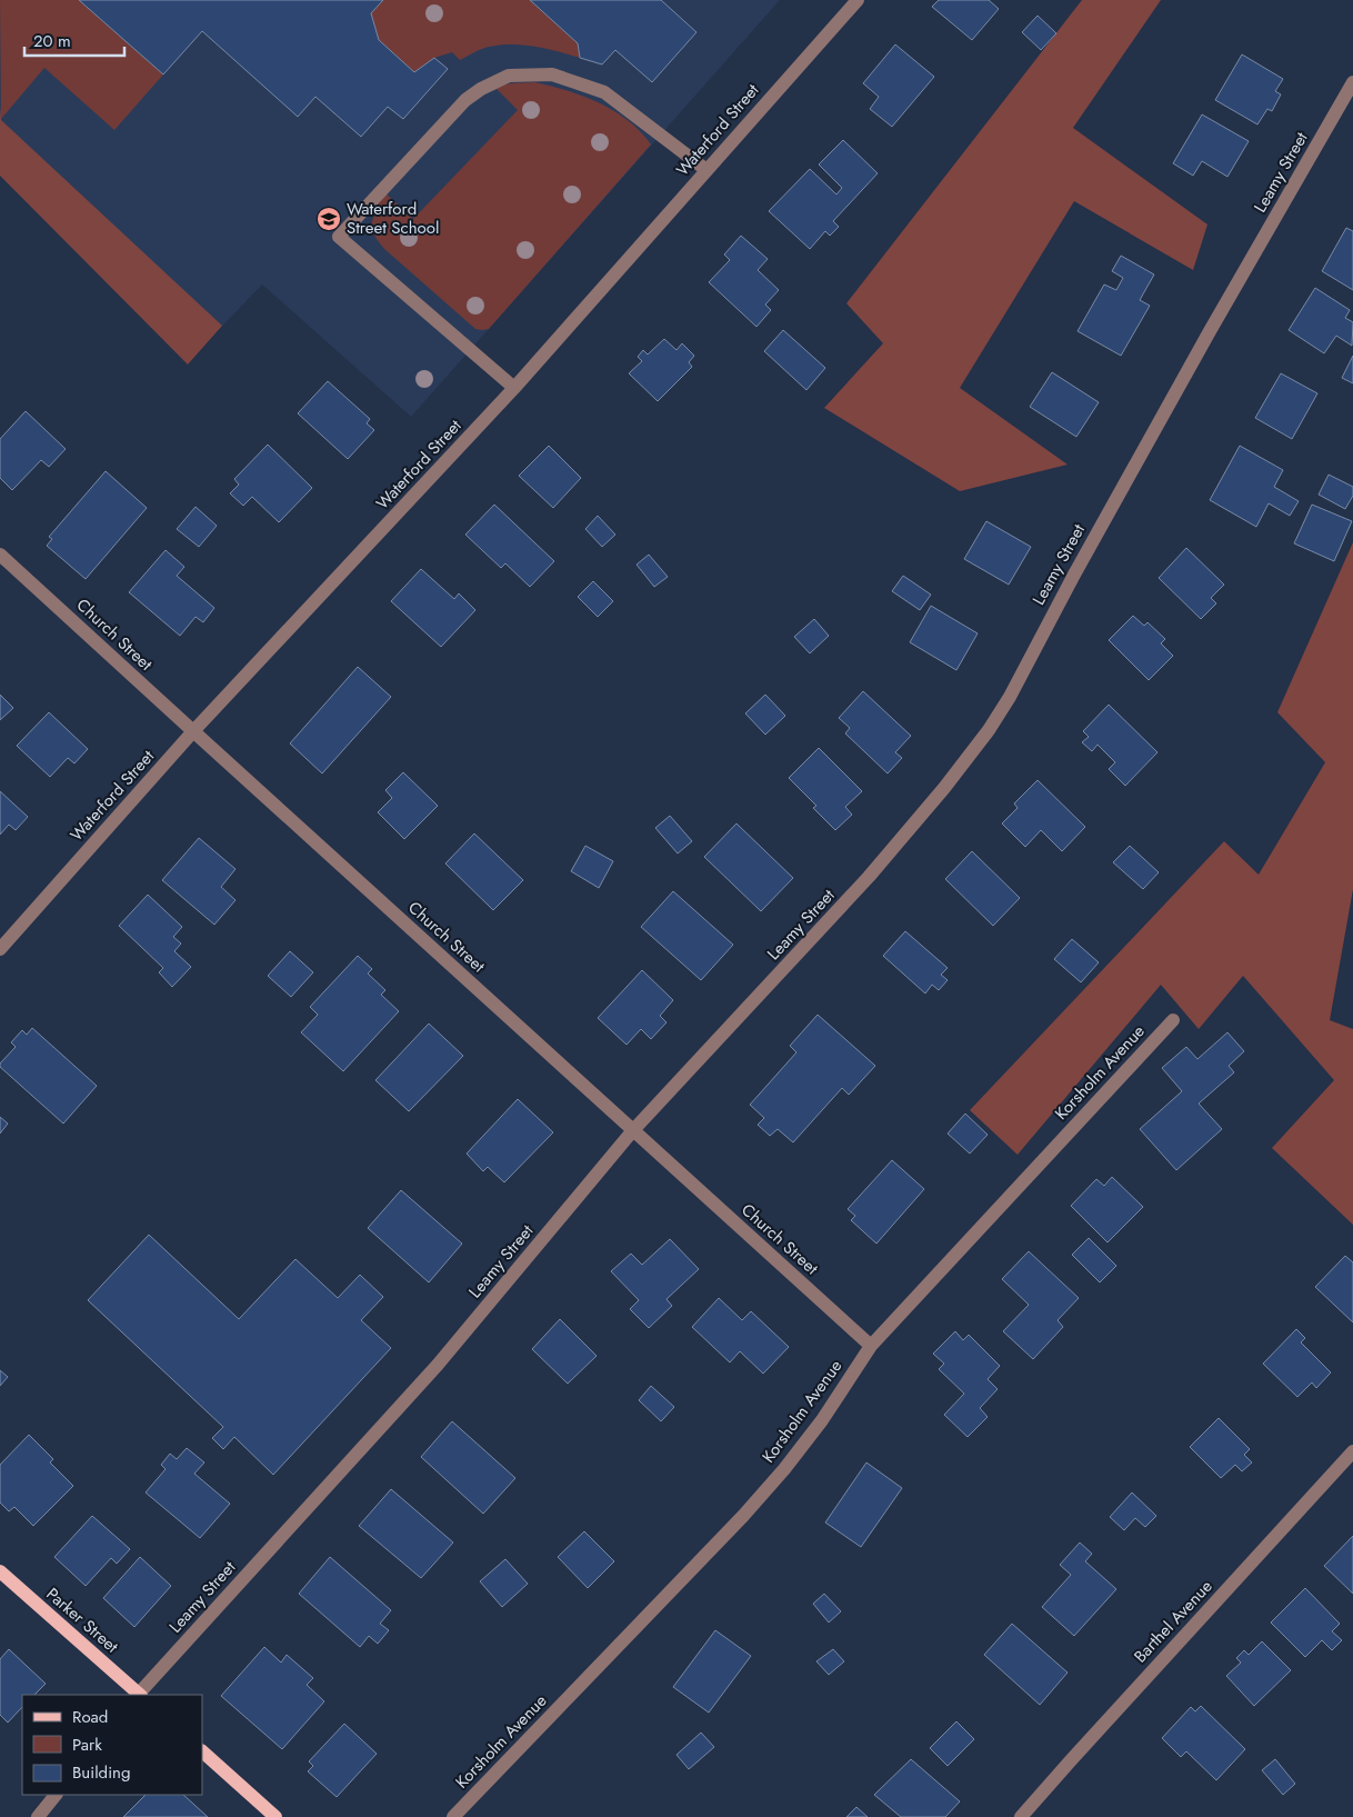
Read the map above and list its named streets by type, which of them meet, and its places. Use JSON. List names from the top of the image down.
{
  "streets": {
    "main road": ["Parker Street"],
    "street": [
      "Waterford Street",
      "Leamy Street",
      "Church Street",
      "Korsholm Avenue",
      "Barthel Avenue"
    ]
  },
  "crossings": [
    ["Waterford Street", "Church Street"],
    ["Leamy Street", "Church Street"],
    ["Church Street", "Korsholm Avenue"]
  ],
  "places": {
    "school or university": ["Waterford Street School"]
  },
  "legend": ["Road", "Park", "Building"],
  "scale_bar": "20 m"
}
